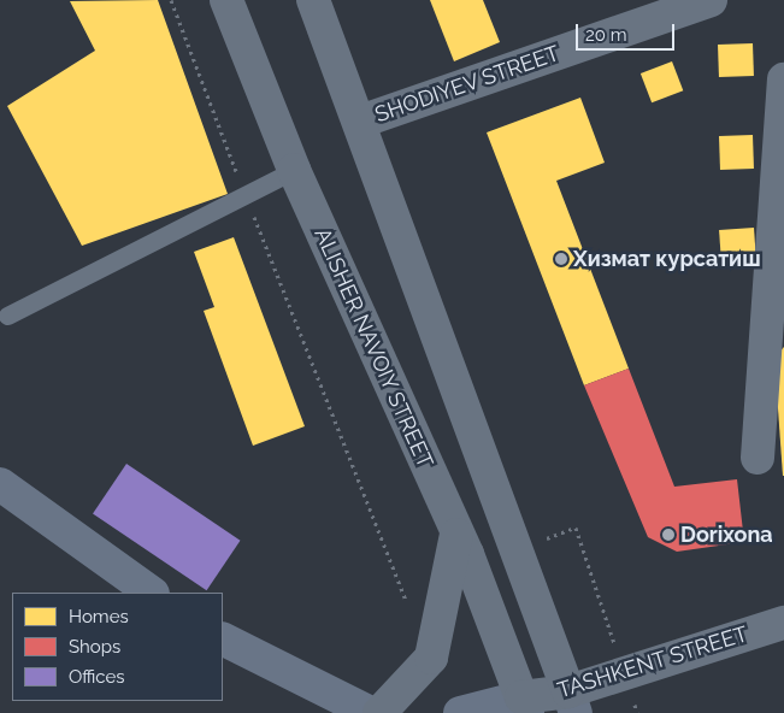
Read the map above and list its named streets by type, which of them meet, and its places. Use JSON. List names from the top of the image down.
{
  "streets": {
    "main road": ["SHODIYEV STREET", "ALISHER NAVOIY STREET", "TASHKENT STREET"]
  },
  "crossings": [
    ["ALISHER NAVOIY STREET", "TASHKENT STREET"]
  ],
  "places": ["Хизмат курсатиш", "Dorixona"],
  "legend": ["Homes", "Shops", "Offices"],
  "scale_bar": "20 m"
}
